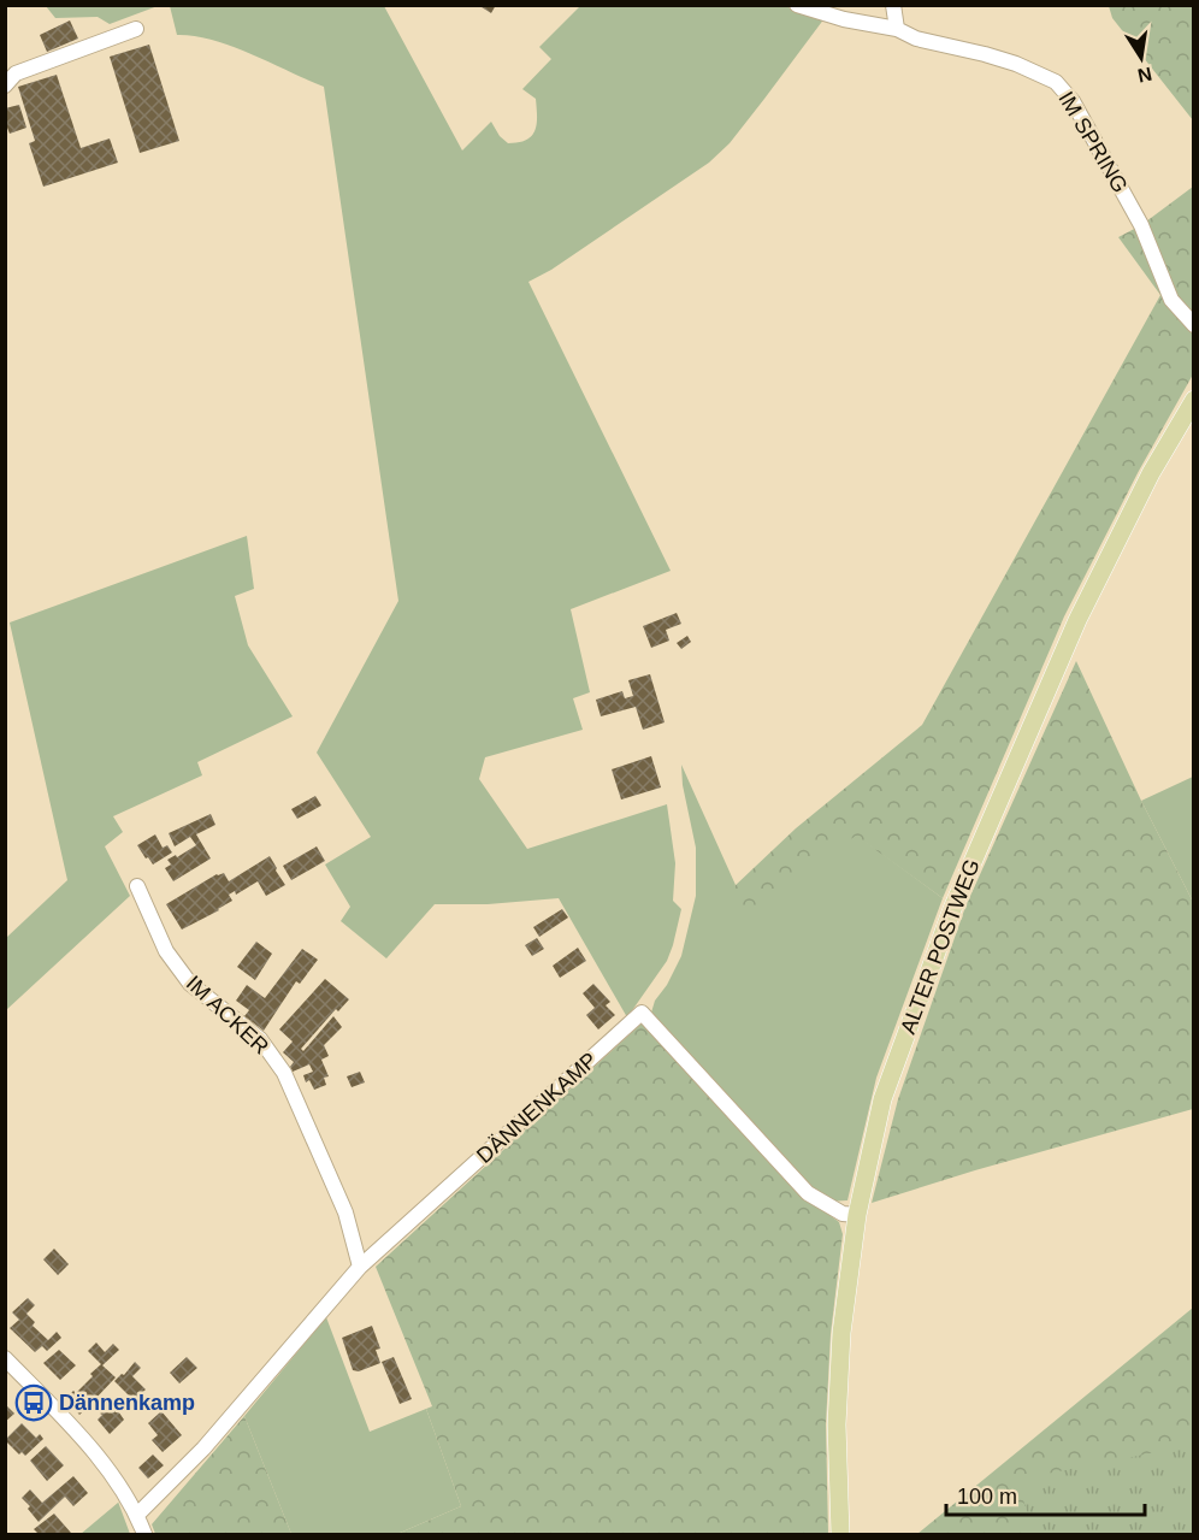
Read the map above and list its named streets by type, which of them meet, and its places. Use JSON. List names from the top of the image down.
{
  "streets": {
    "main road": ["ALTER POSTWEG"],
    "street": ["IM SPRING", "IM ACKER", "DÄNNENKAMP"]
  },
  "crossings": [
    ["ALTER POSTWEG", "DÄNNENKAMP"],
    ["IM ACKER", "DÄNNENKAMP"]
  ],
  "places": {
    "bus stop": ["Dännenkamp"]
  },
  "scale_bar": "100 m",
  "north": "bottom"
}
